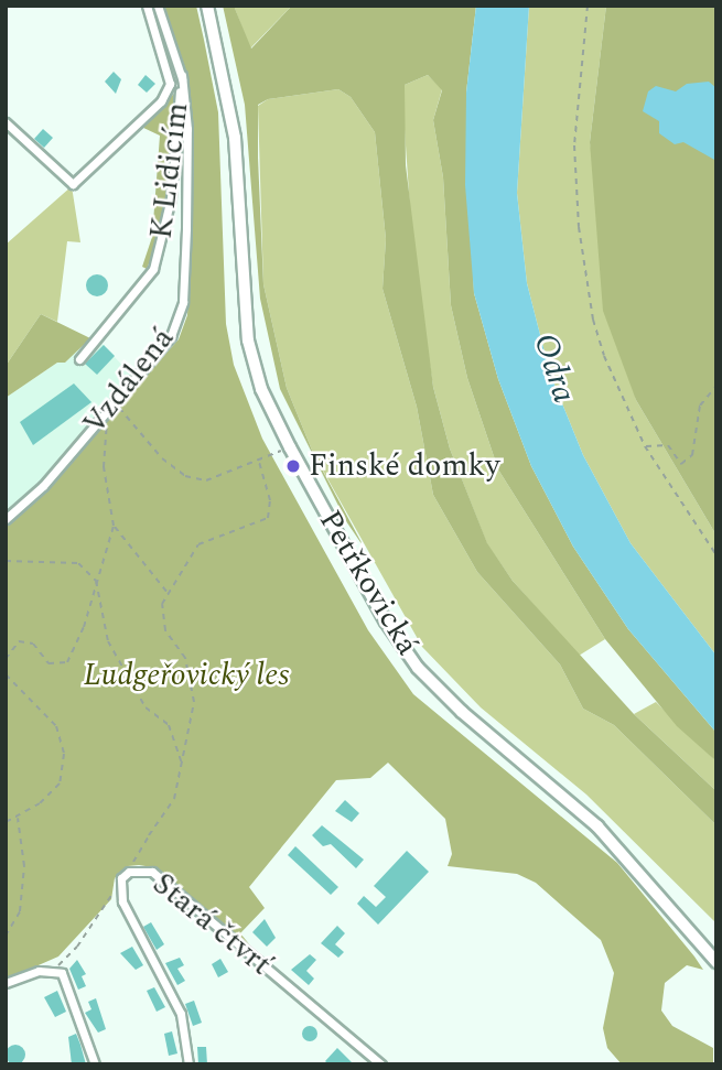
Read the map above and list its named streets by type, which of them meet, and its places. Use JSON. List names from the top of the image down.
{
  "streets": {
    "street": [
      "K Lidicím",
      "Vzdálená",
      "Petřkovická",
      "Stará čtvrť"
    ]
  },
  "crossings": [
    ["K Lidicím", "Vzdálená"]
  ],
  "water": ["Odra"],
  "parks": ["Ludgeřovický les"],
  "places": ["Finské domky"]
}
